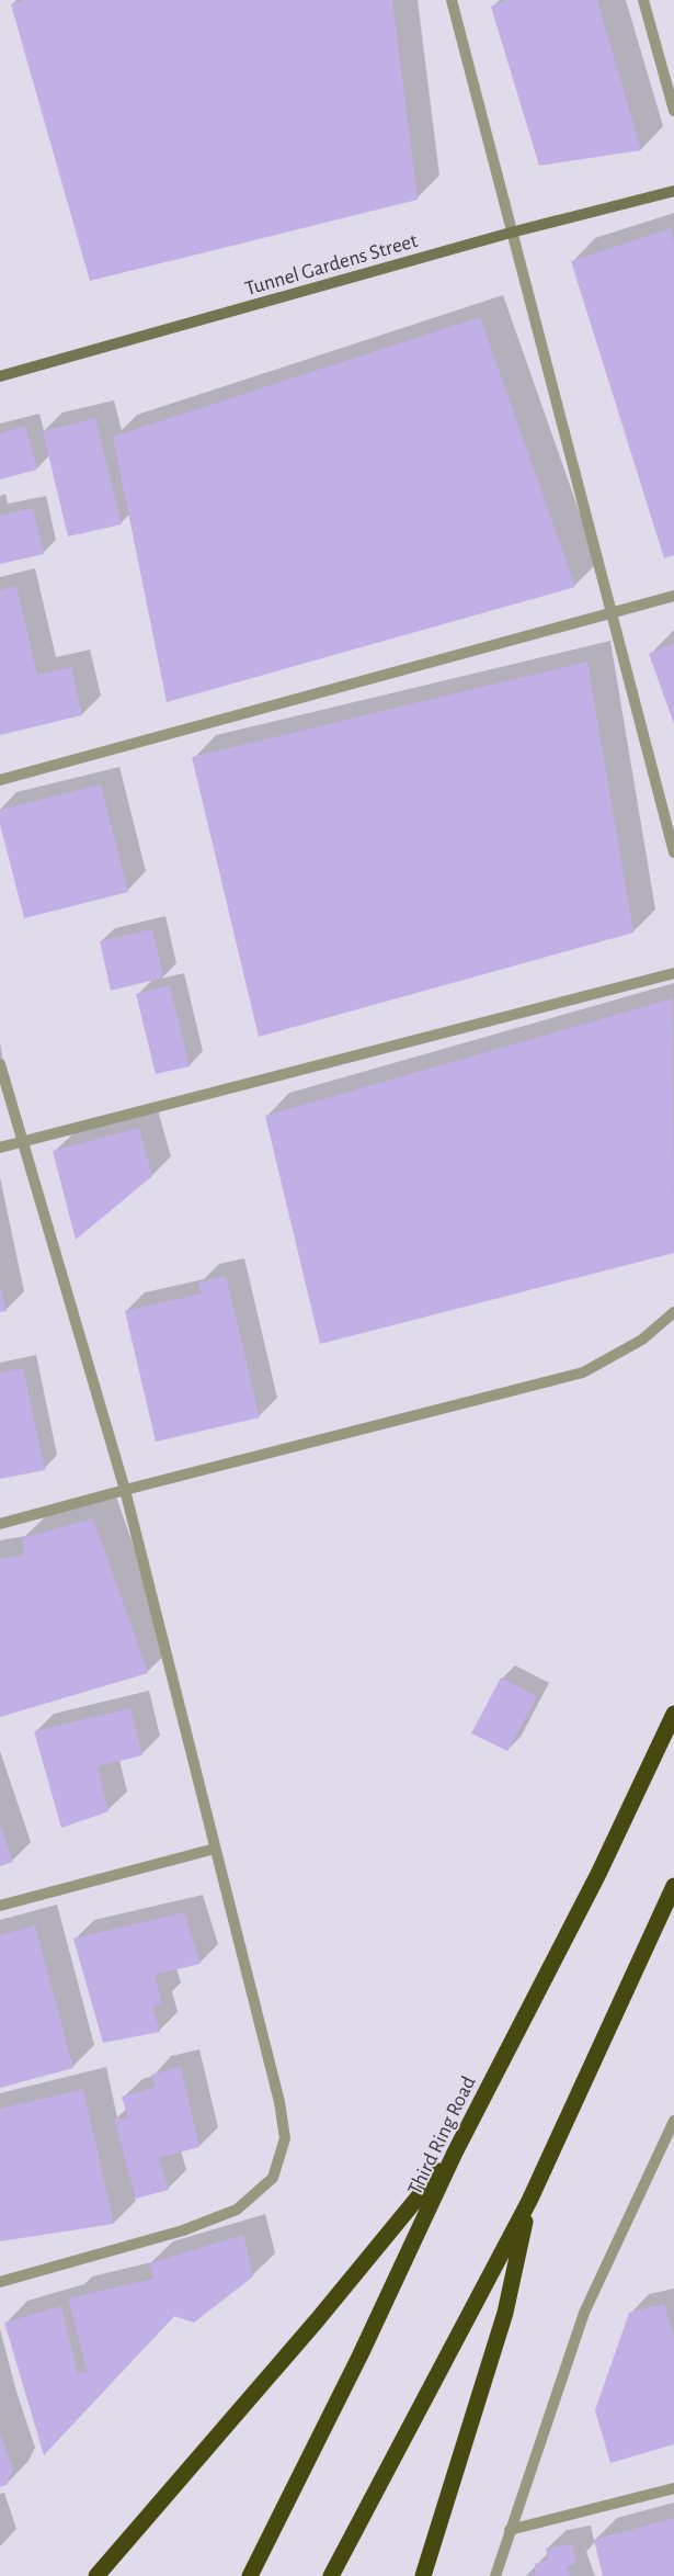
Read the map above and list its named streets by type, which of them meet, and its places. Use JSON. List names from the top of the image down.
{
  "streets": {
    "highway": ["Third Ring Road"],
    "main road": ["Tunnel Gardens Street"]
  }
}
